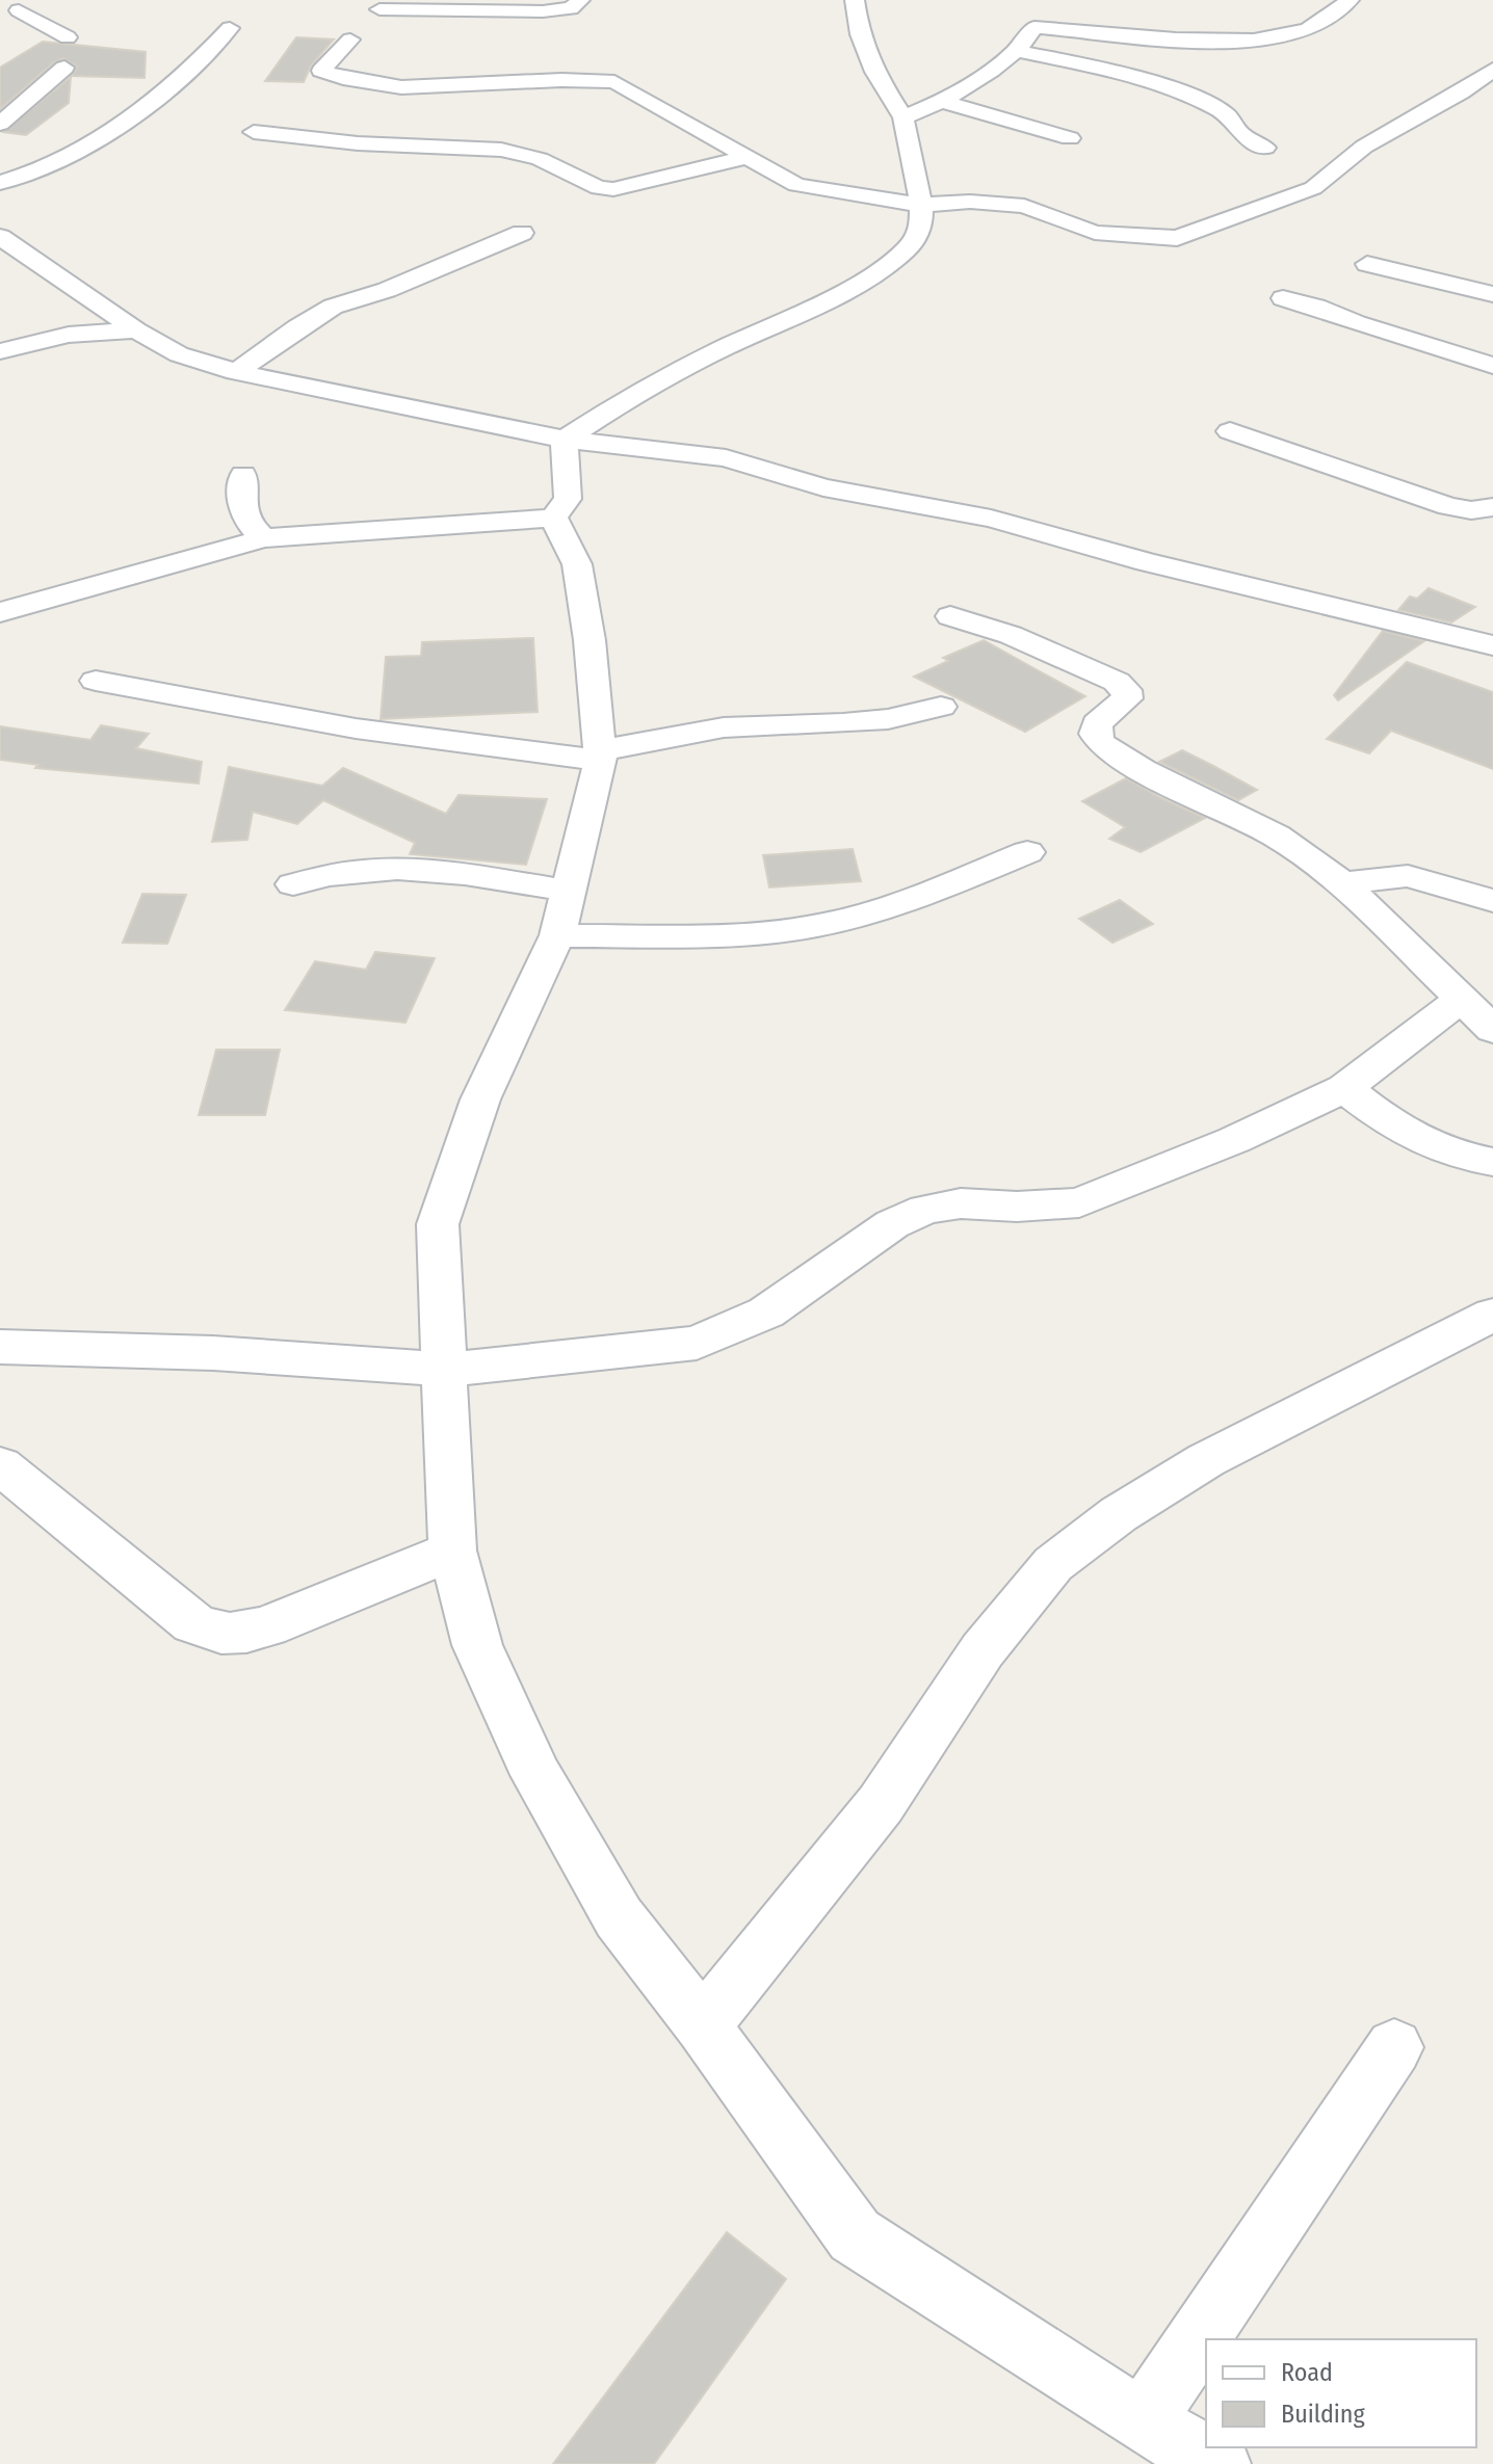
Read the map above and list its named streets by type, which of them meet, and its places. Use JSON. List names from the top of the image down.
{
  "legend": ["Road", "Building"]
}
